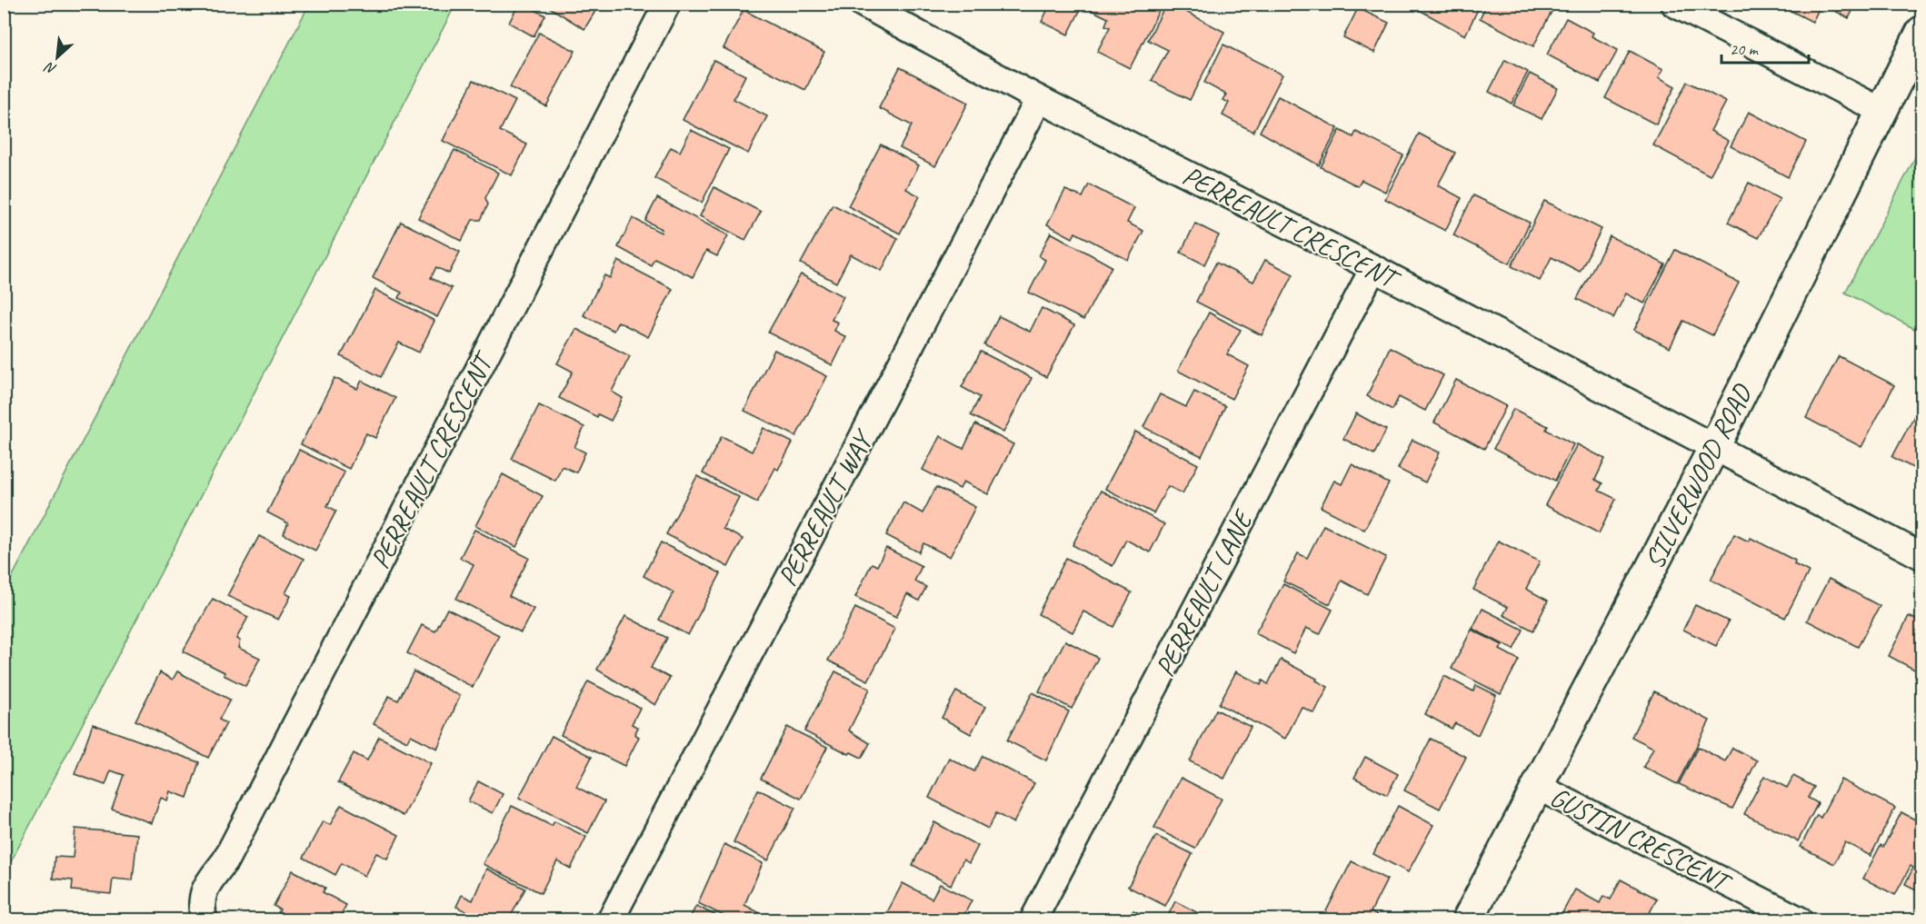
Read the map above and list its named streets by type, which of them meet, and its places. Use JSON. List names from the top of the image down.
{
  "streets": {
    "street": [
      "PERREAULT CRESCENT",
      "SILVERWOOD ROAD",
      "PERREAULT WAY",
      "PERREAULT LANE",
      "GUSTIN CRESCENT"
    ]
  },
  "crossings": [
    ["PERREAULT CRESCENT", "SILVERWOOD ROAD"],
    ["PERREAULT CRESCENT", "PERREAULT WAY"],
    ["PERREAULT CRESCENT", "PERREAULT LANE"],
    ["SILVERWOOD ROAD", "GUSTIN CRESCENT"]
  ],
  "scale_bar": "20 m",
  "north": "bottom left"
}
